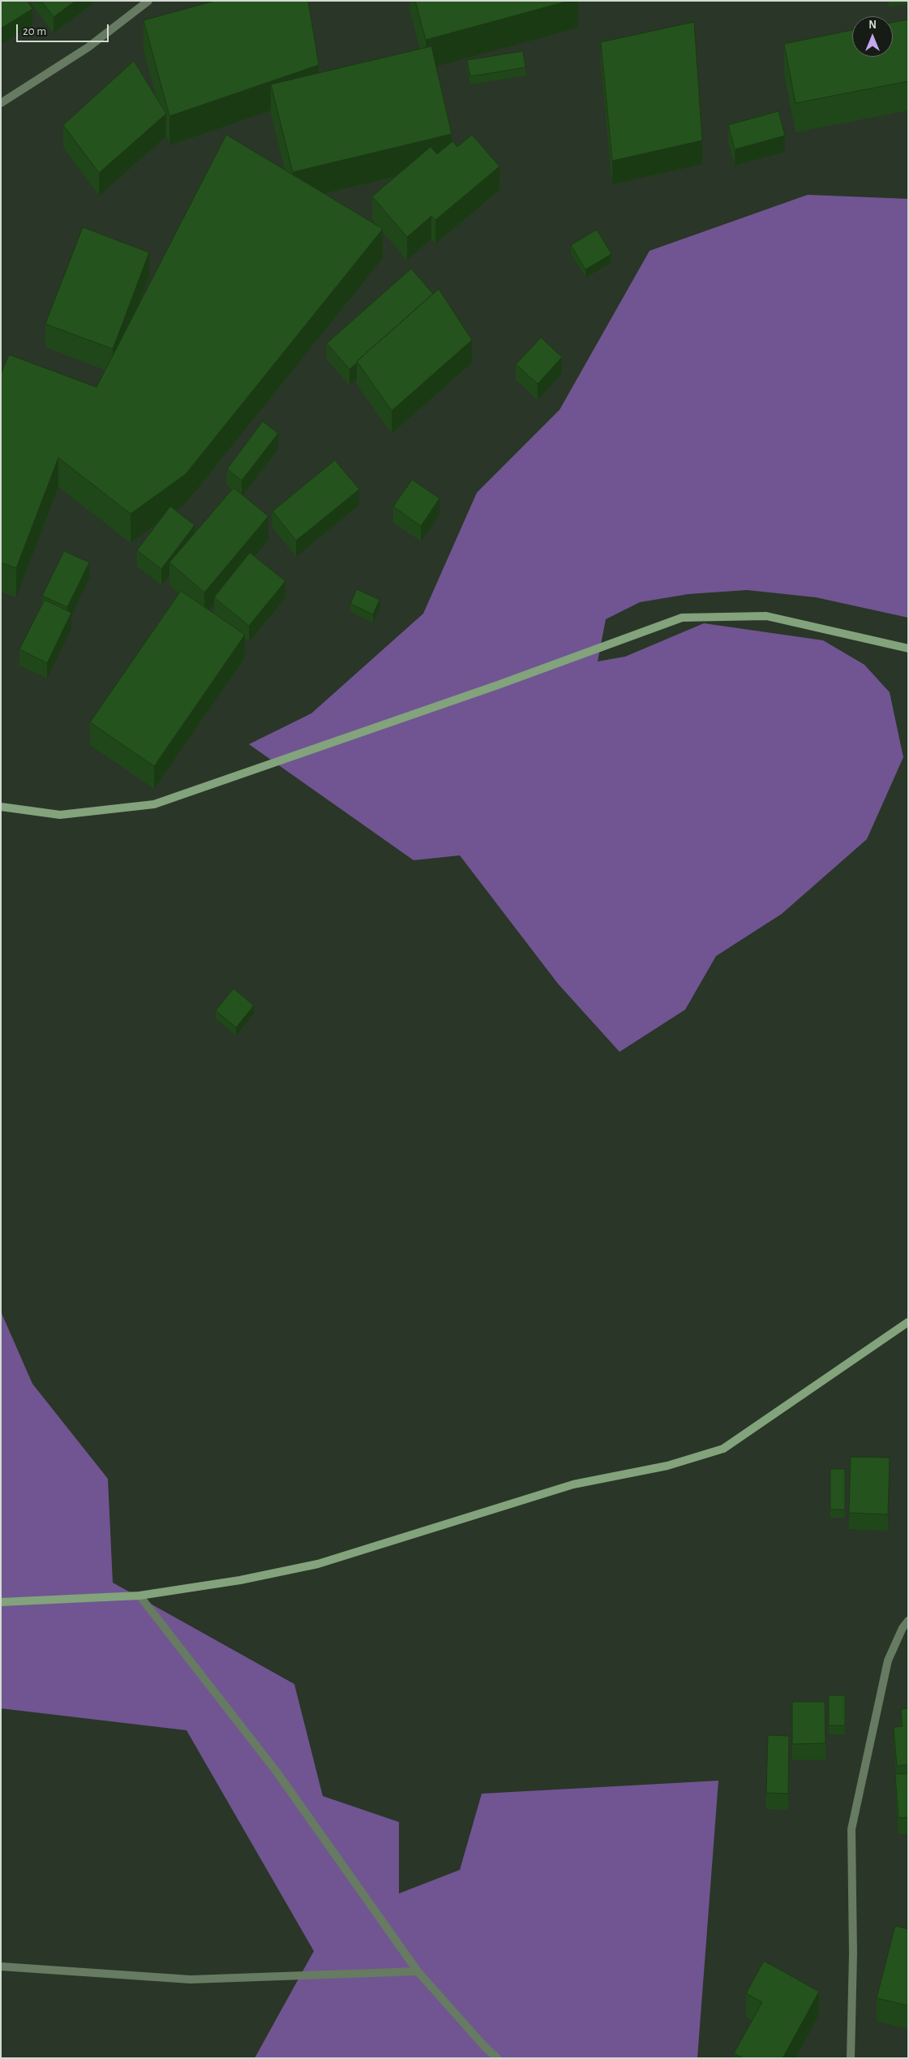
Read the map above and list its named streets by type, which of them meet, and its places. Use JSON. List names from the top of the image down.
{
  "scale_bar": "20 m",
  "north": "top"
}
